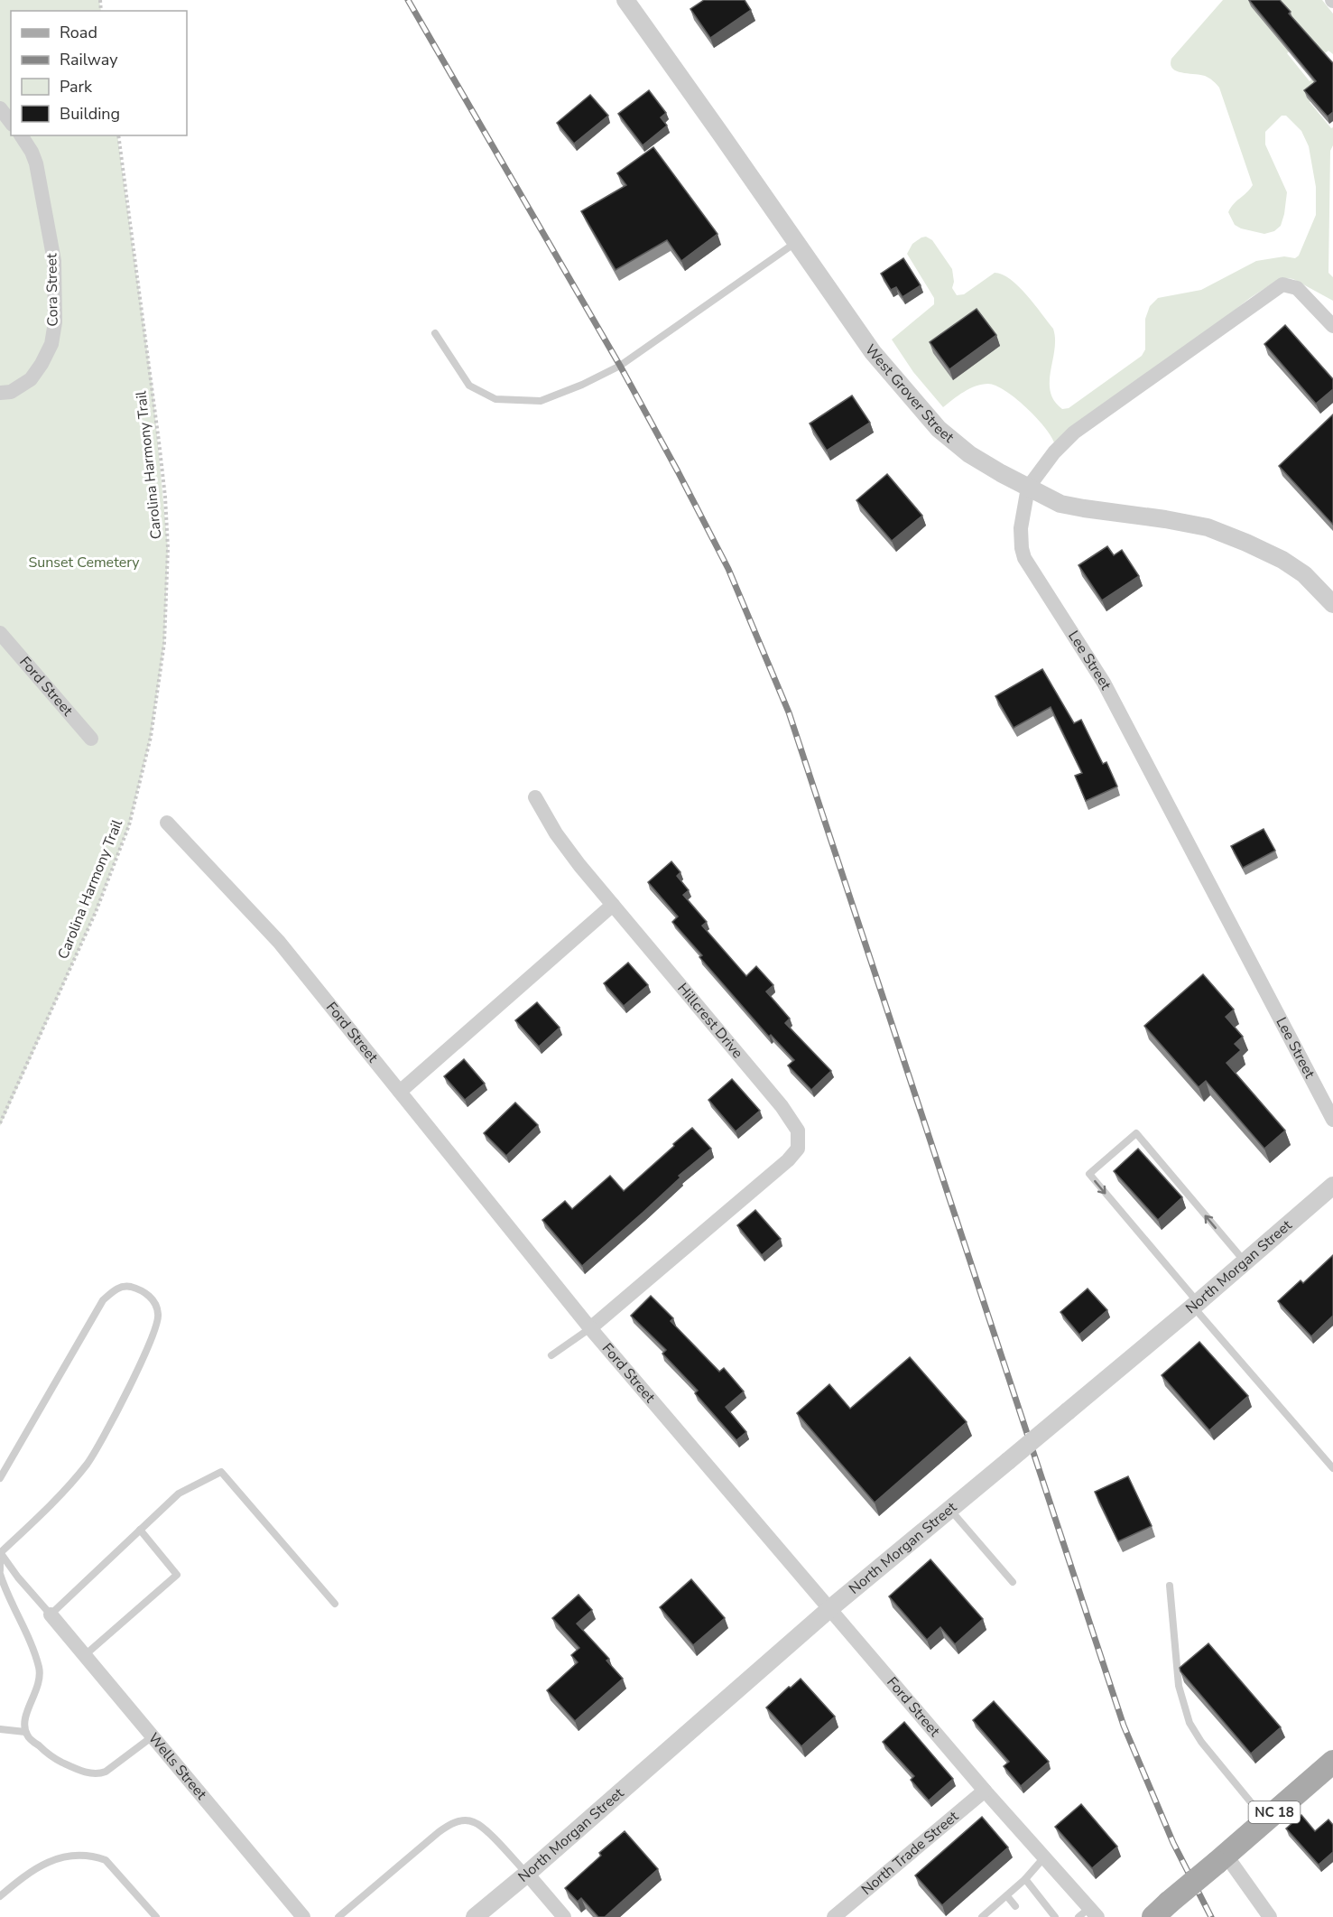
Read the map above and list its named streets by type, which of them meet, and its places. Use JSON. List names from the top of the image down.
{
  "streets": {
    "main road": ["NC 18"],
    "street": [
      "Cora Street",
      "West Grover Street",
      "Lee Street",
      "Ford Street",
      "Hillcrest Drive",
      "North Morgan Street",
      "Wells Street",
      "North Trade Street"
    ],
    "path": ["Carolina Harmony Trail"]
  },
  "crossings": [
    ["West Grover Street", "Lee Street"],
    ["Ford Street", "Hillcrest Drive"],
    ["Ford Street", "North Morgan Street"],
    ["Ford Street", "North Trade Street"]
  ],
  "parks": ["Sunset Cemetery"],
  "legend": [
    "Road",
    "Railway",
    "Park",
    "Building"
  ]
}
